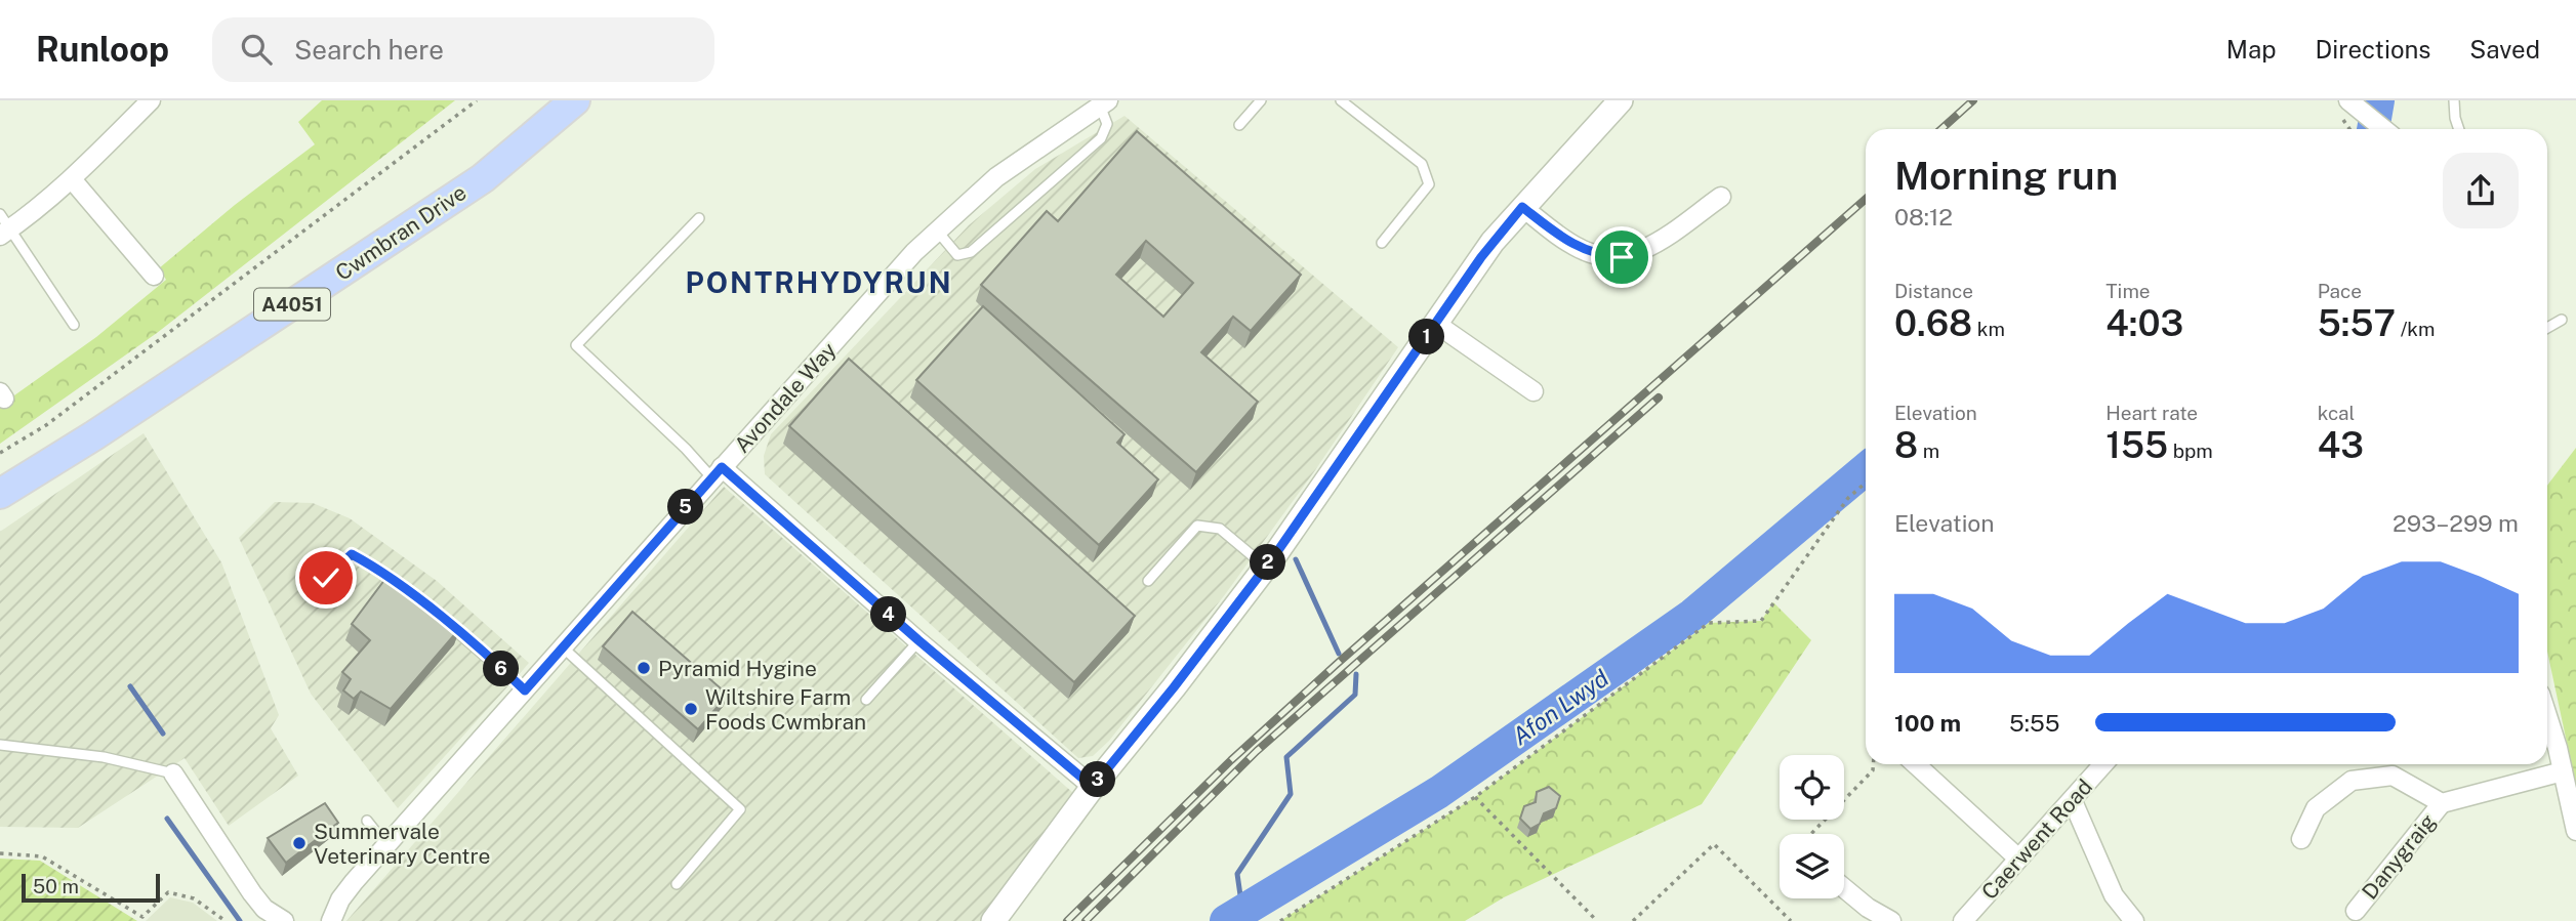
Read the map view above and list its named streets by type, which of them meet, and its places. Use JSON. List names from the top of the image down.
{
  "streets": {
    "main road": ["Cwmbran Drive", "A4051"],
    "street": ["Avondale Way", "Caerwent Road", "Danygraig"]
  },
  "districts": ["PONTRHYDYRUN"],
  "water": ["Afon Lwyd"],
  "places": ["Pyramid Hygine", "Wiltshire Farm Foods Cwmbran", "Summervale Veterinary Centre"],
  "scale_bar": "50 m",
  "page": {
    "header": "Runloop",
    "search": "Search here",
    "nav": ["Map", "Directions", "Saved"],
    "heading": ["Morning run", "08:12"],
    "stats": [
      ["Distance", "0.68 km"],
      ["Time", "4:03"],
      ["Pace", "5:57 /km"],
      ["Elevation", "8 m"],
      ["Heart rate", "155 bpm"],
      ["kcal", "43"]
    ],
    "pins": [
      "1",
      "5",
      "2",
      "4",
      "6",
      "3"
    ],
    "chart": ["Elevation", "293–299 m"],
    "list": [
      {
        "name": "100 m",
        "note": "5:55"
      }
    ],
    "scale": "50 m"
  }
}
